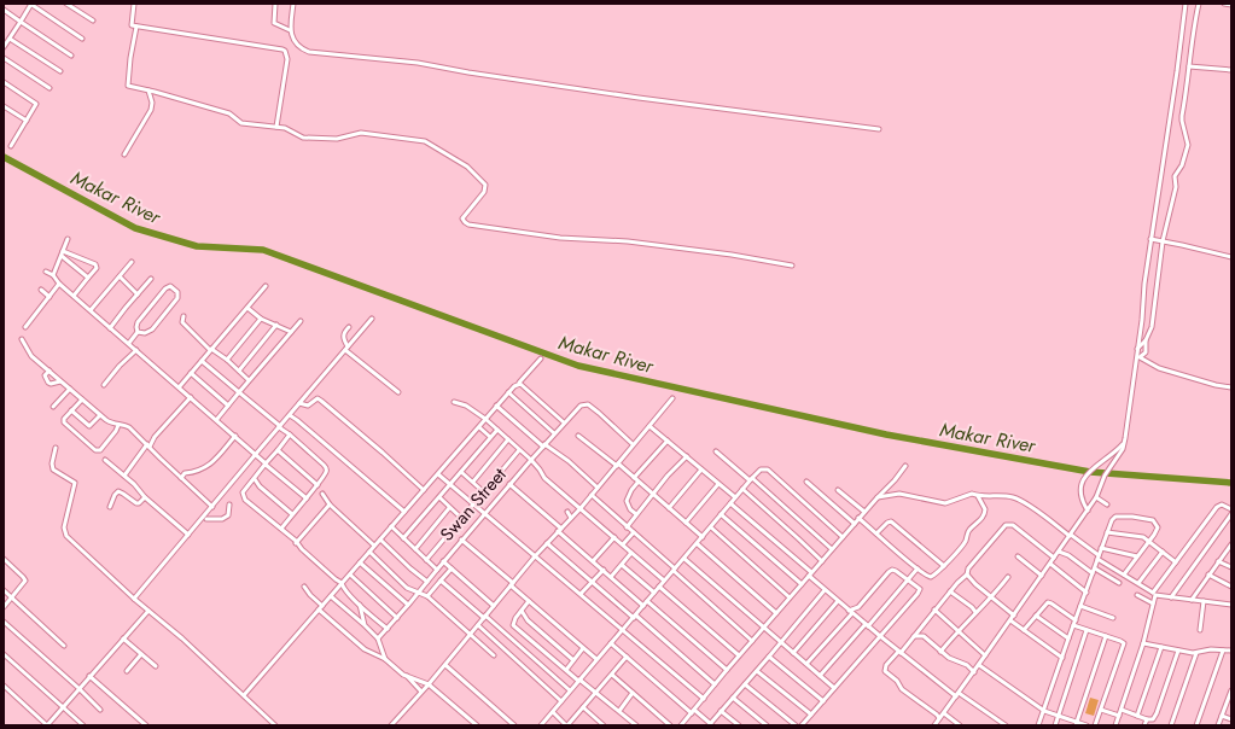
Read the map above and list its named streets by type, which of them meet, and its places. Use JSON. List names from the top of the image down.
{
  "streets": {
    "street": ["Swan Street"]
  },
  "water": ["Makar River"]
}
